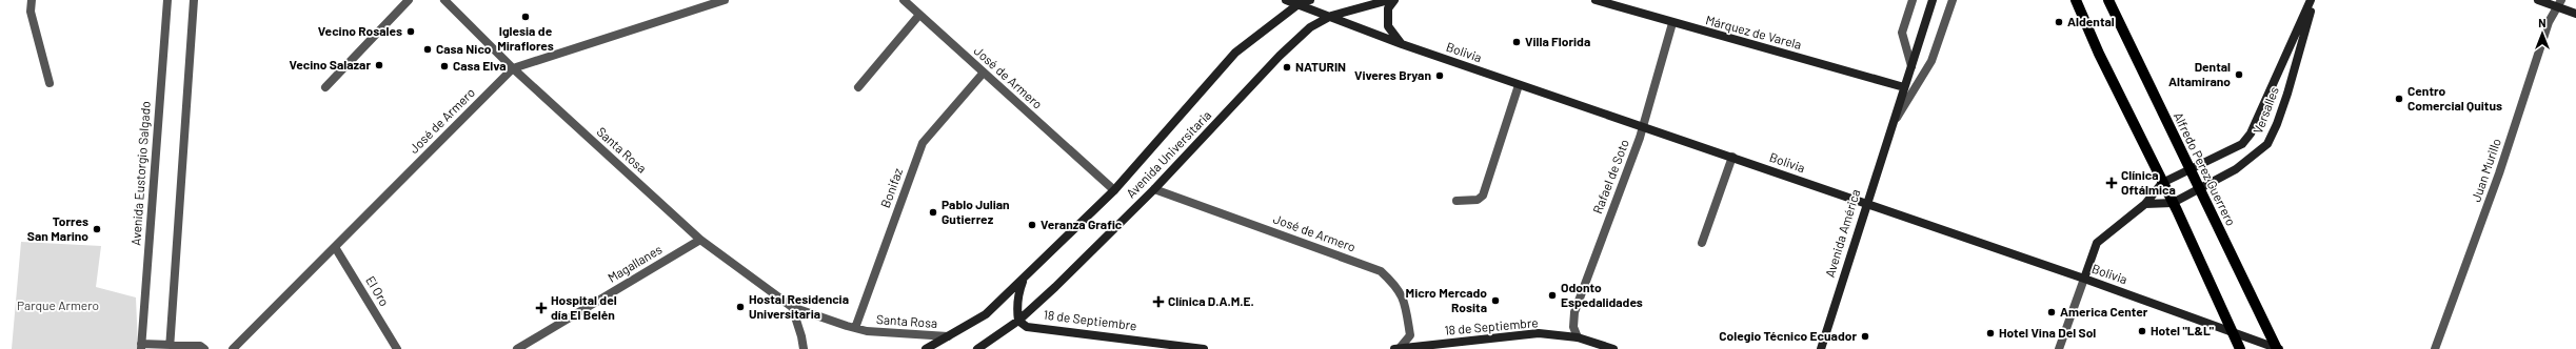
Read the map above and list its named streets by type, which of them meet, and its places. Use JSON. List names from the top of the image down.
{
  "streets": {
    "main road": ["Alfredo Perez Guerrero"],
    "street": [
      "Márquez de Varela",
      "Bolivia",
      "José de Armero",
      "Versalles",
      "Santa Rosa",
      "Avenida Universitaria",
      "Juan Murillo",
      "Avenida Eustorgio Salgado",
      "Rafael de Soto",
      "Bonifaz",
      "Avenida América",
      "Magallanes",
      "El Oro",
      "18 de Septiembre"
    ]
  },
  "crossings": [
    ["Márquez de Varela", "Rafael de Soto"],
    ["Márquez de Varela", "Avenida América"],
    ["Bolivia", "Versalles"],
    ["Bolivia", "Avenida Universitaria"],
    ["Bolivia", "Alfredo Perez Guerrero"],
    ["Bolivia", "Rafael de Soto"],
    ["Bolivia", "Avenida América"],
    ["José de Armero", "Santa Rosa"],
    ["José de Armero", "Avenida Universitaria"],
    ["José de Armero", "Bonifaz"],
    ["José de Armero", "El Oro"],
    ["José de Armero", "18 de Septiembre"],
    ["Versalles", "Alfredo Perez Guerrero"],
    ["Santa Rosa", "Avenida Universitaria"],
    ["Santa Rosa", "Bonifaz"],
    ["Santa Rosa", "Magallanes"],
    ["Avenida Universitaria", "18 de Septiembre"],
    ["Rafael de Soto", "18 de Septiembre"]
  ],
  "parks": ["Parque Armero"],
  "places": {
    "other": [
      "Iglesia de Miraflores",
      "Aldental",
      "Vecino Rosales",
      "Villa Florida",
      "Casa Nico",
      "Vecino Salazar",
      "Casa Elva",
      "NATURIN",
      "Dental Altamirano",
      "Viveres Bryan",
      "Centro Comercial Quitus",
      "Pablo Julian Gutierrez",
      "Veranza Grafic",
      "Torres San Marino",
      "Odonto Espedalidades",
      "Micro Mercado Rosita",
      "Hostal Residencia Universitaria",
      "America Center",
      "Hotel \"L&L\"",
      "Hotel Vina Del Sol",
      "Colegio Técnico Ecuador"
    ],
    "health": ["Clínica Oftálmica", "Clínica D.A.M.E.", "Hospital del día El Belėn"]
  },
  "north": "top"
}
